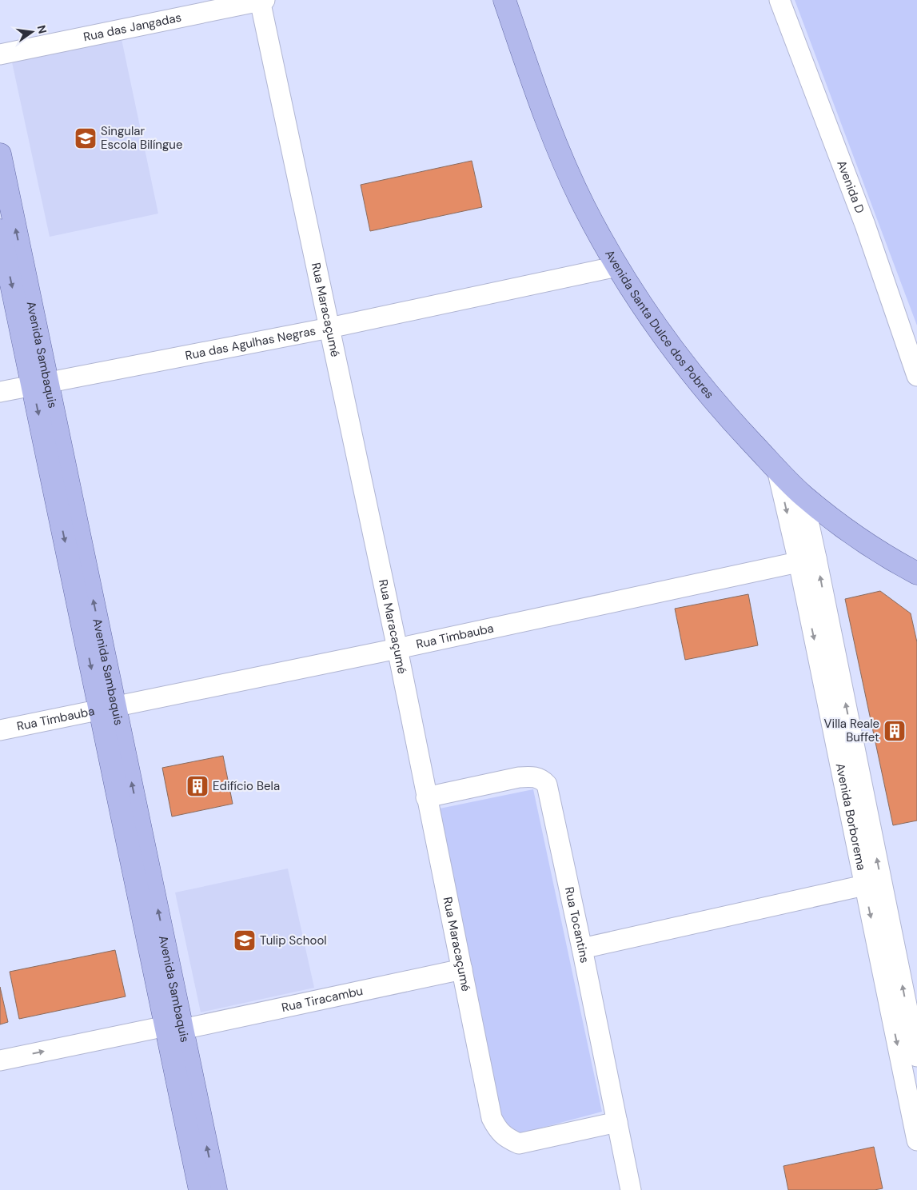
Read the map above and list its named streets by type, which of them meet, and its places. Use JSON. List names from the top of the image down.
{
  "streets": {
    "main road": ["Avenida Santa Dulce dos Pobres", "Avenida Sambaquis"],
    "street": [
      "Rua das Jangadas",
      "Avenida D",
      "Rua Maracaçumé",
      "Rua das Agulhas Negras",
      "Rua Timbauba",
      "Avenida Borborema",
      "Rua Tocantins",
      "Rua Tiracambu"
    ]
  },
  "crossings": [
    ["Rua das Jangadas", "Rua Maracaçumé"],
    ["Rua Maracaçumé", "Rua das Agulhas Negras"],
    ["Rua Maracaçumé", "Rua Timbauba"],
    ["Rua Maracaçumé", "Rua Tocantins"],
    ["Rua Maracaçumé", "Rua Tiracambu"],
    ["Avenida Santa Dulce dos Pobres", "Rua das Agulhas Negras"],
    ["Avenida Santa Dulce dos Pobres", "Avenida Borborema"],
    ["Rua das Agulhas Negras", "Avenida Sambaquis"],
    ["Avenida Sambaquis", "Rua Timbauba"],
    ["Avenida Sambaquis", "Rua Tiracambu"],
    ["Rua Timbauba", "Avenida Borborema"]
  ],
  "one_way": ["Rua Tiracambu"],
  "places": {
    "school or university": ["Singular Escola Bilíngue", "Tulip School"],
    "building": ["Villa Reale Buffet", "Edifício Bela"]
  },
  "north": "right"
}
